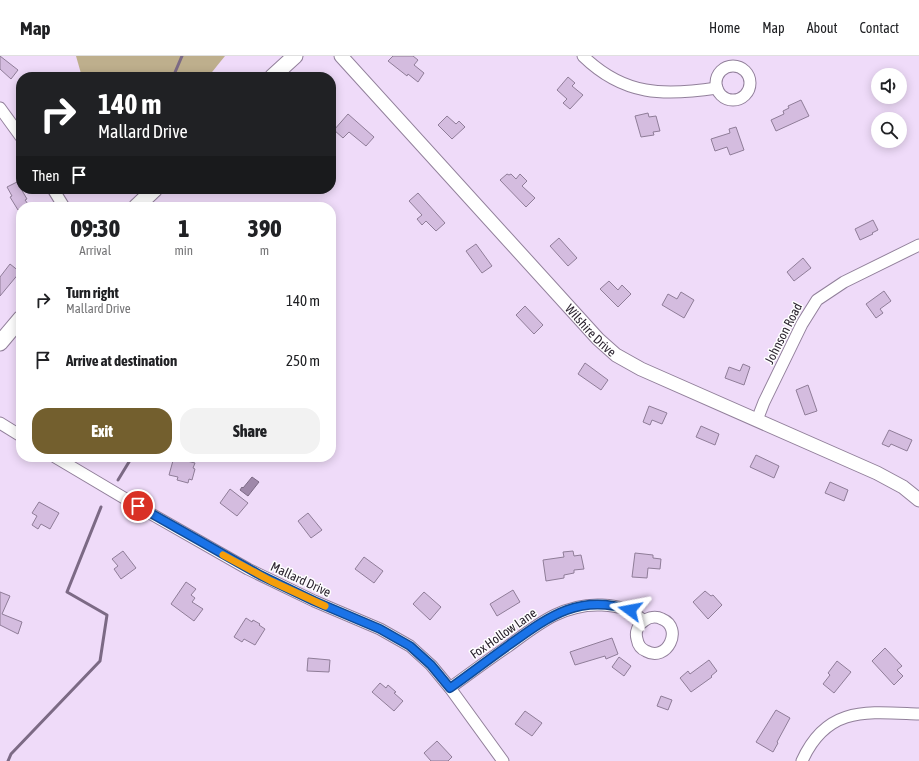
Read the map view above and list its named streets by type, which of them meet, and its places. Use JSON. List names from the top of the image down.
{
  "streets": {
    "street": [
      "Wilshire Drive",
      "Johnson Road",
      "Mallard Drive",
      "Fox Hollow Lane"
    ]
  },
  "crossings": [
    ["Wilshire Drive", "Johnson Road"],
    ["Mallard Drive", "Fox Hollow Lane"]
  ],
  "page": {
    "header": "Map",
    "nav": [
      "Home",
      "Map",
      "About",
      "Contact"
    ],
    "turn": ["140 m", "Mallard Drive"],
    "then": "Then",
    "eta": [
      "09:30",
      "Arrival",
      "1",
      "min",
      "390",
      "m"
    ],
    "list": [
      {
        "name": "Turn right",
        "note": "Mallard Drive",
        "value": "140 m"
      },
      {
        "name": "Arrive at destination",
        "value": "250 m"
      }
    ],
    "buttons": ["Exit", "Share"]
  }
}
